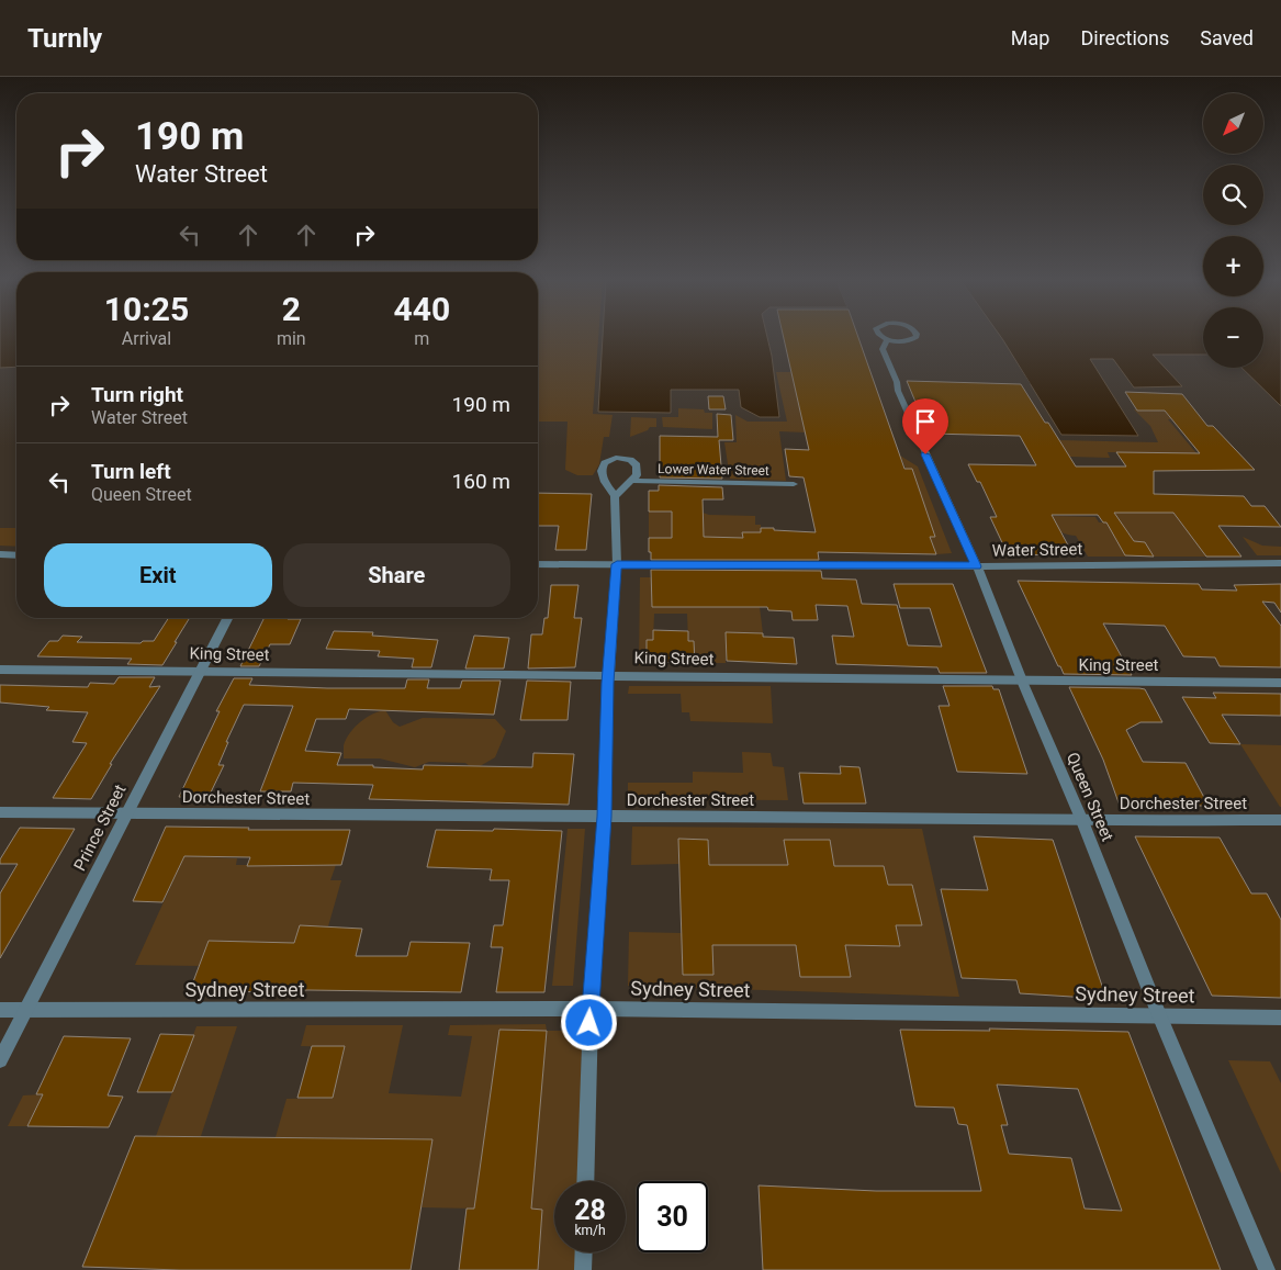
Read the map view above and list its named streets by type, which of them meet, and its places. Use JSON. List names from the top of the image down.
{
  "streets": {
    "street": [
      "Lower Water Street",
      "Water Street",
      "King Street",
      "Queen Street",
      "Dorchester Street",
      "Prince Street",
      "Sydney Street"
    ]
  },
  "crossings": [
    ["Water Street", "Queen Street"],
    ["King Street", "Queen Street"],
    ["King Street", "Prince Street"],
    ["Queen Street", "Dorchester Street"],
    ["Queen Street", "Sydney Street"],
    ["Dorchester Street", "Prince Street"],
    ["Prince Street", "Sydney Street"]
  ],
  "north": "bottom left",
  "page": {
    "header": "Turnly",
    "nav": ["Map", "Directions", "Saved"],
    "map_buttons": ["+", "−"],
    "turn": ["190 m", "Water Street"],
    "eta": [
      "10:25",
      "Arrival",
      "2",
      "min",
      "440",
      "m"
    ],
    "list": [
      {
        "name": "Turn right",
        "note": "Water Street",
        "value": "190 m"
      },
      {
        "name": "Turn left",
        "note": "Queen Street",
        "value": "160 m"
      }
    ],
    "buttons": ["Exit", "Share"],
    "speed": "28 km/h",
    "limit": "30"
  }
}
